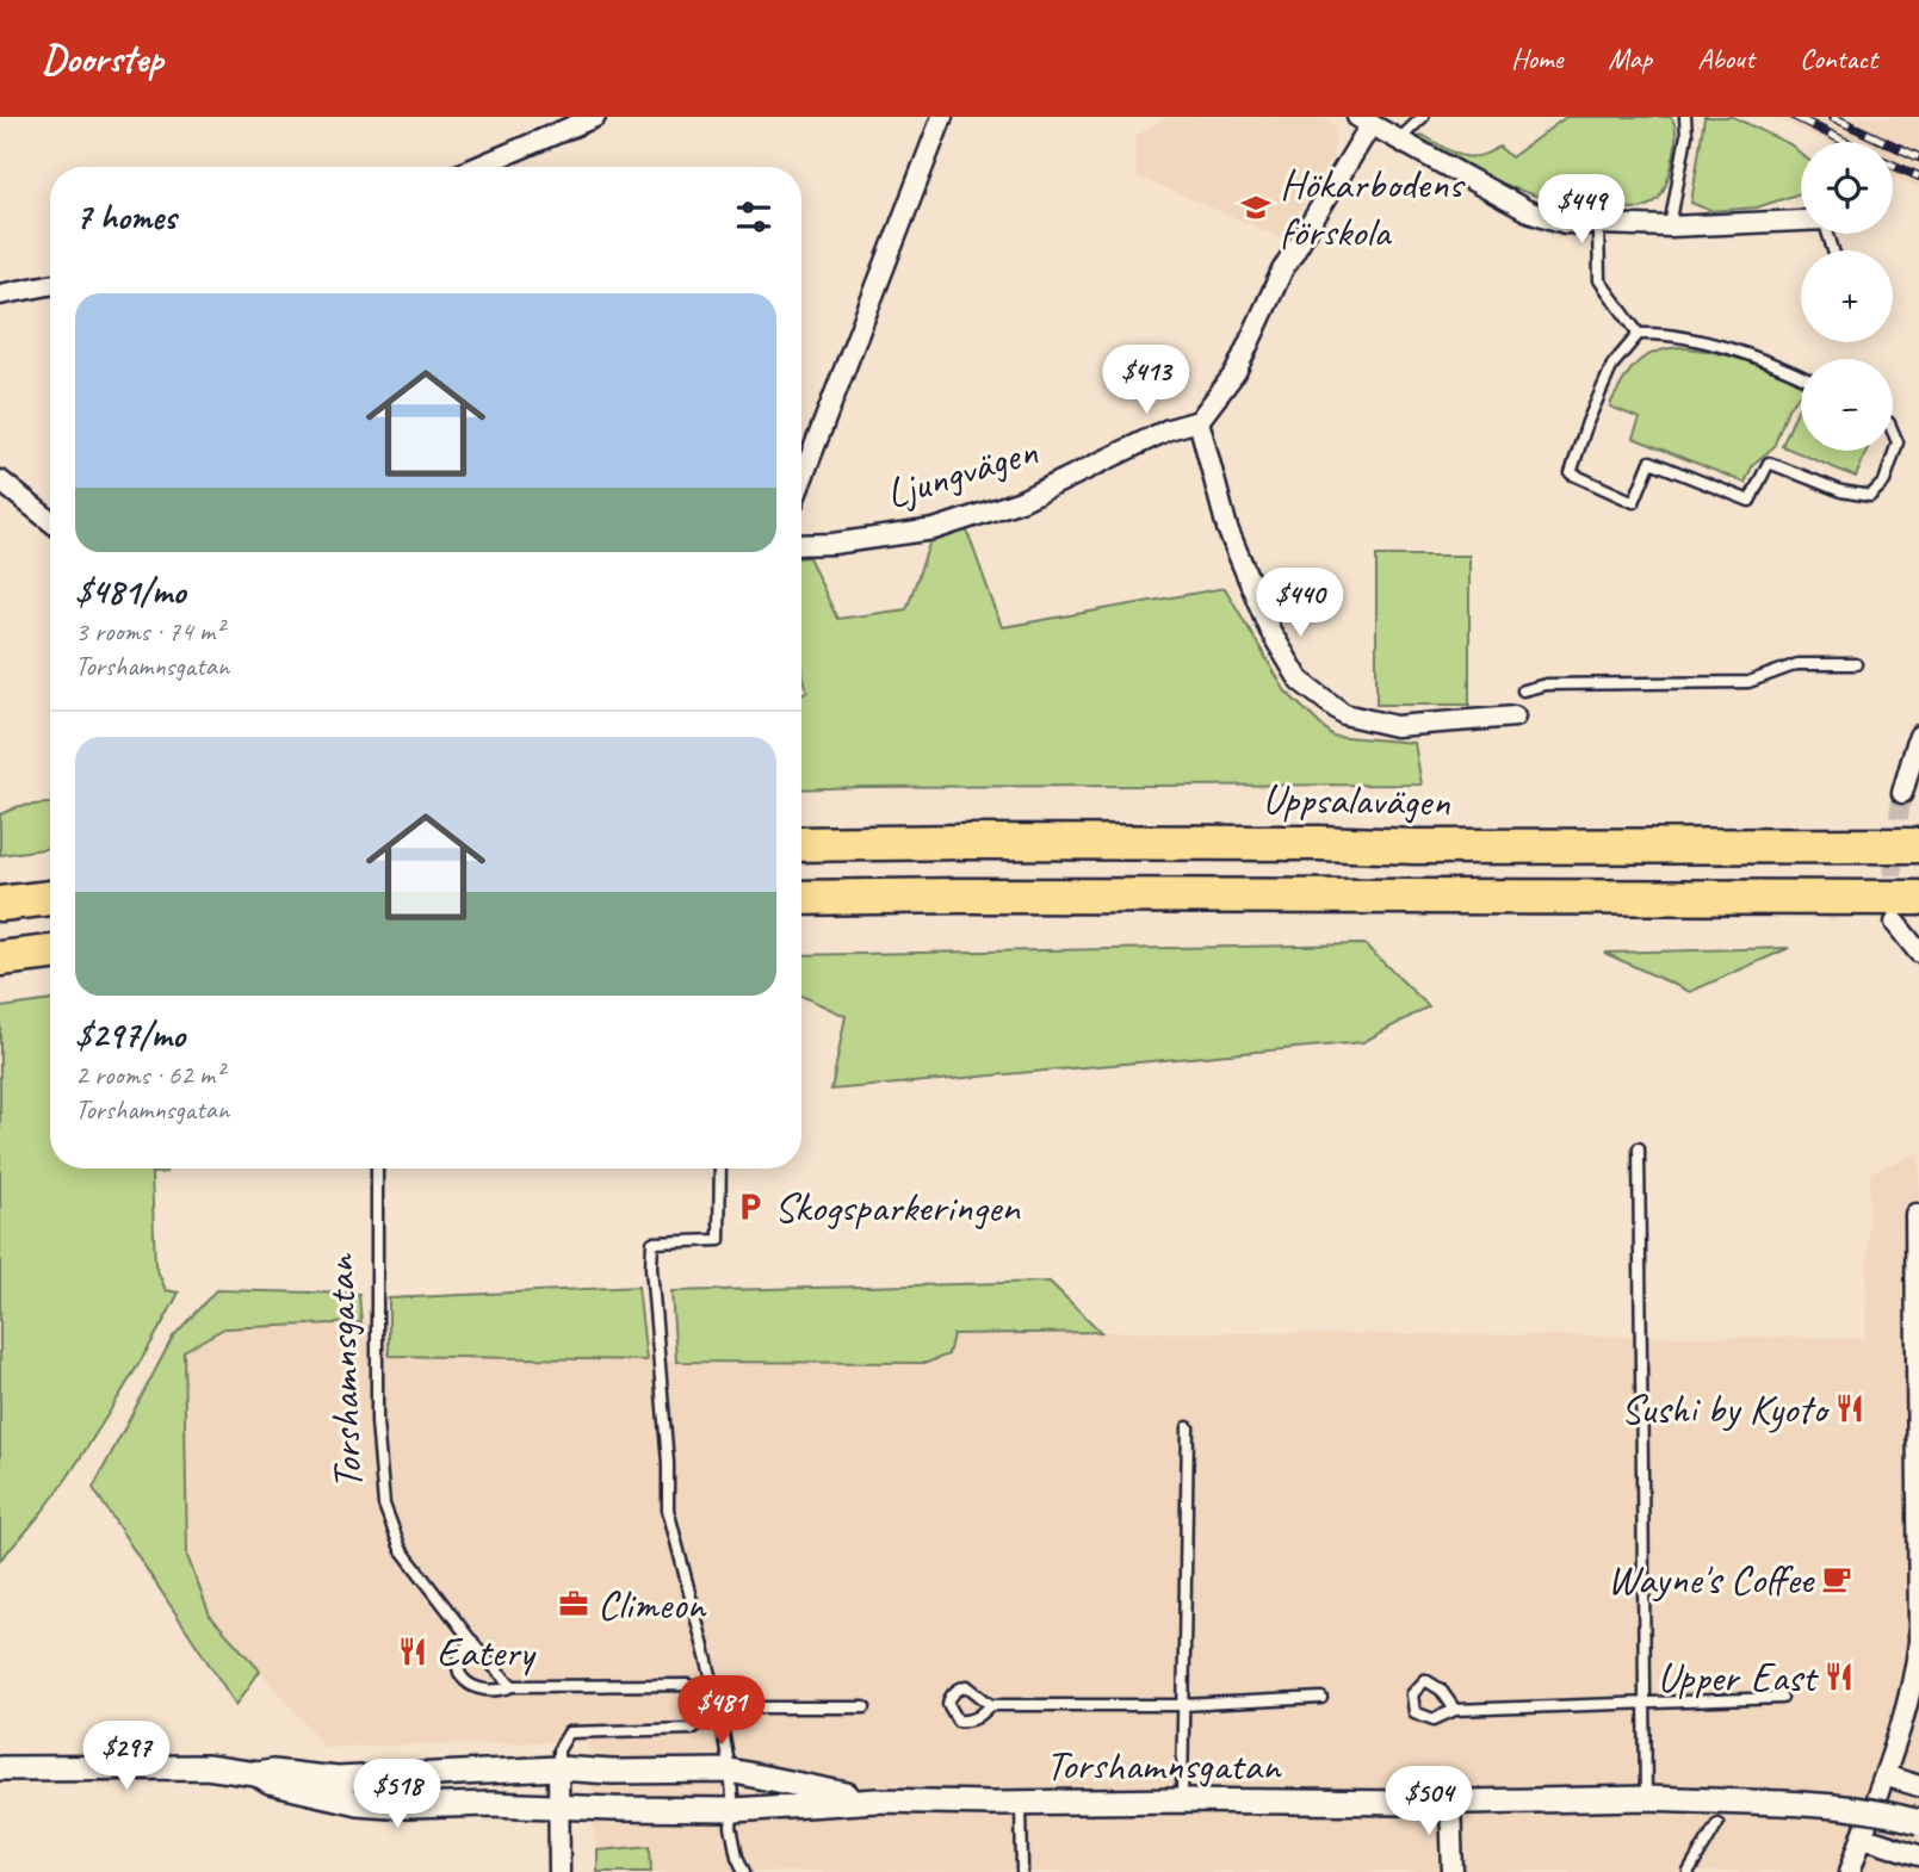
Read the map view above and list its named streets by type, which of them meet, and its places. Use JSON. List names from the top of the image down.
{
  "streets": {
    "highway": ["Uppsalavägen"],
    "street": ["Ljungvägen", "Torshamnsgatan"]
  },
  "places": {
    "school or university": ["Hökarbodens förskola"],
    "parking": ["Skogsparkeringen"],
    "restaurant": ["Sushi by Kyoto", "Eatery", "Upper East"],
    "cafe": ["Wayne's Coffee"],
    "office": ["Climeon"]
  },
  "page": {
    "header": "Doorstep",
    "nav": [
      "Home",
      "Map",
      "About",
      "Contact"
    ],
    "map_buttons": ["+", "−"],
    "heading": "7 homes",
    "price": [
      "$449",
      "$413",
      "$440",
      "$481",
      "$297",
      "$518",
      "$504"
    ],
    "list": [
      {
        "name": "$481/mo",
        "note": "3 rooms · 74 m² · Torshamnsgatan"
      },
      {
        "name": "$297/mo",
        "note": "2 rooms · 62 m² · Torshamnsgatan"
      }
    ]
  }
}
